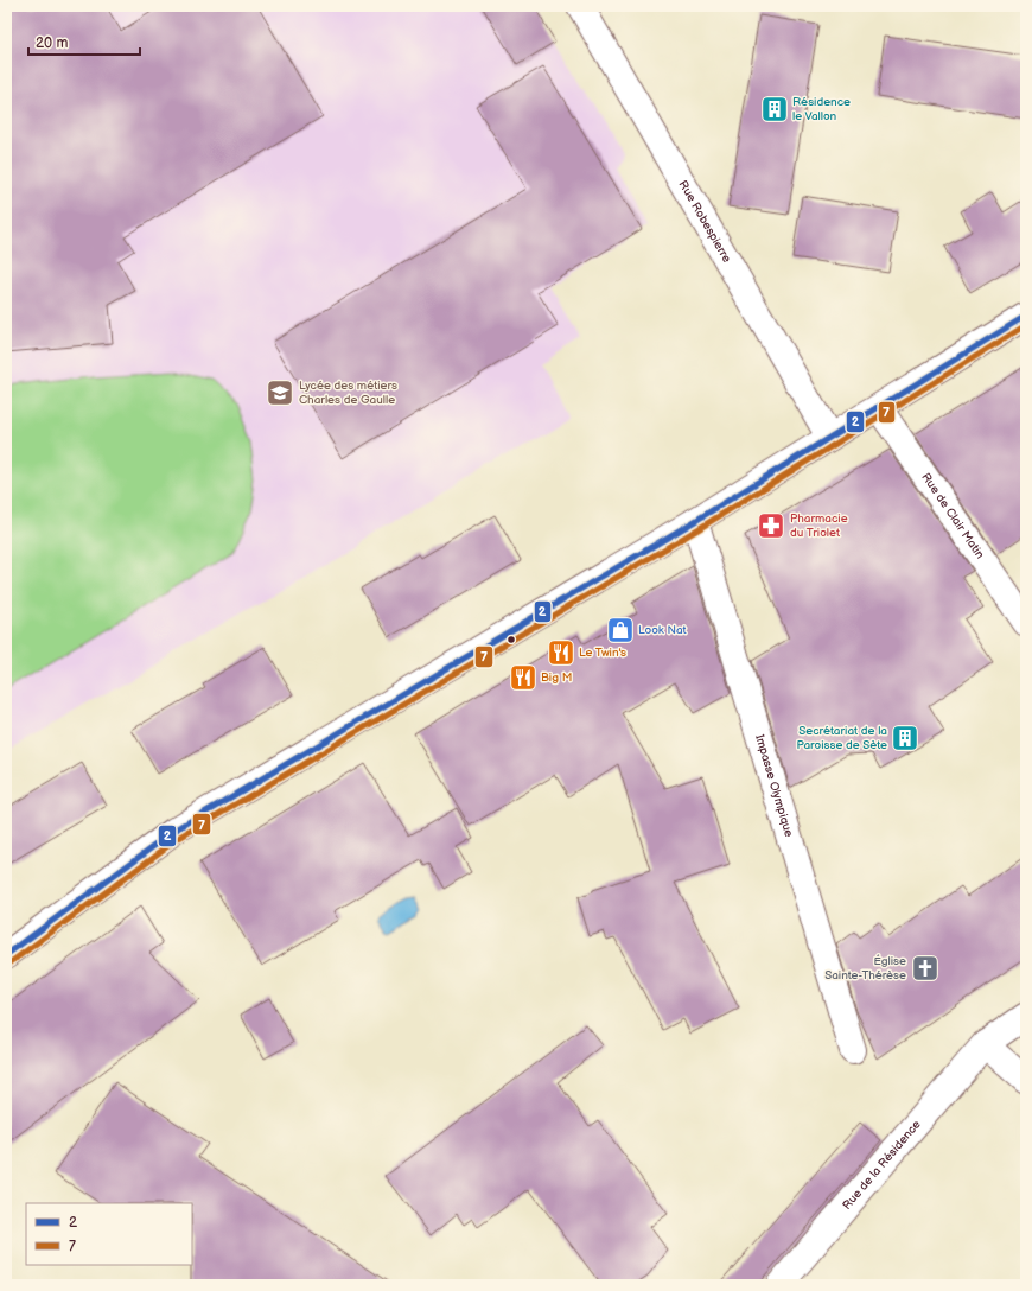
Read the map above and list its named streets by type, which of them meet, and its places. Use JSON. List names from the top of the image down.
{
  "streets": {
    "street": [
      "Rue Robespierre",
      "Rue de Clair Matin",
      "Impasse Olympique",
      "Rue de la Résidence"
    ]
  },
  "places": {
    "building": ["Résidence le Vallon", "Secrétariat de la Paroisse de Sète"],
    "school or university": ["Lycée des métiers Charles de Gaulle"],
    "pharmacy": ["Pharmacie du Triolet"],
    "shop": ["Look Nat"],
    "restaurant": ["Le Twin's", "Big M"],
    "church": ["Église Sainte-Thérèse"]
  },
  "lines": ["transit line 2", "transit line 7"],
  "legend": ["2", "7"],
  "scale_bar": "20 m"
}
